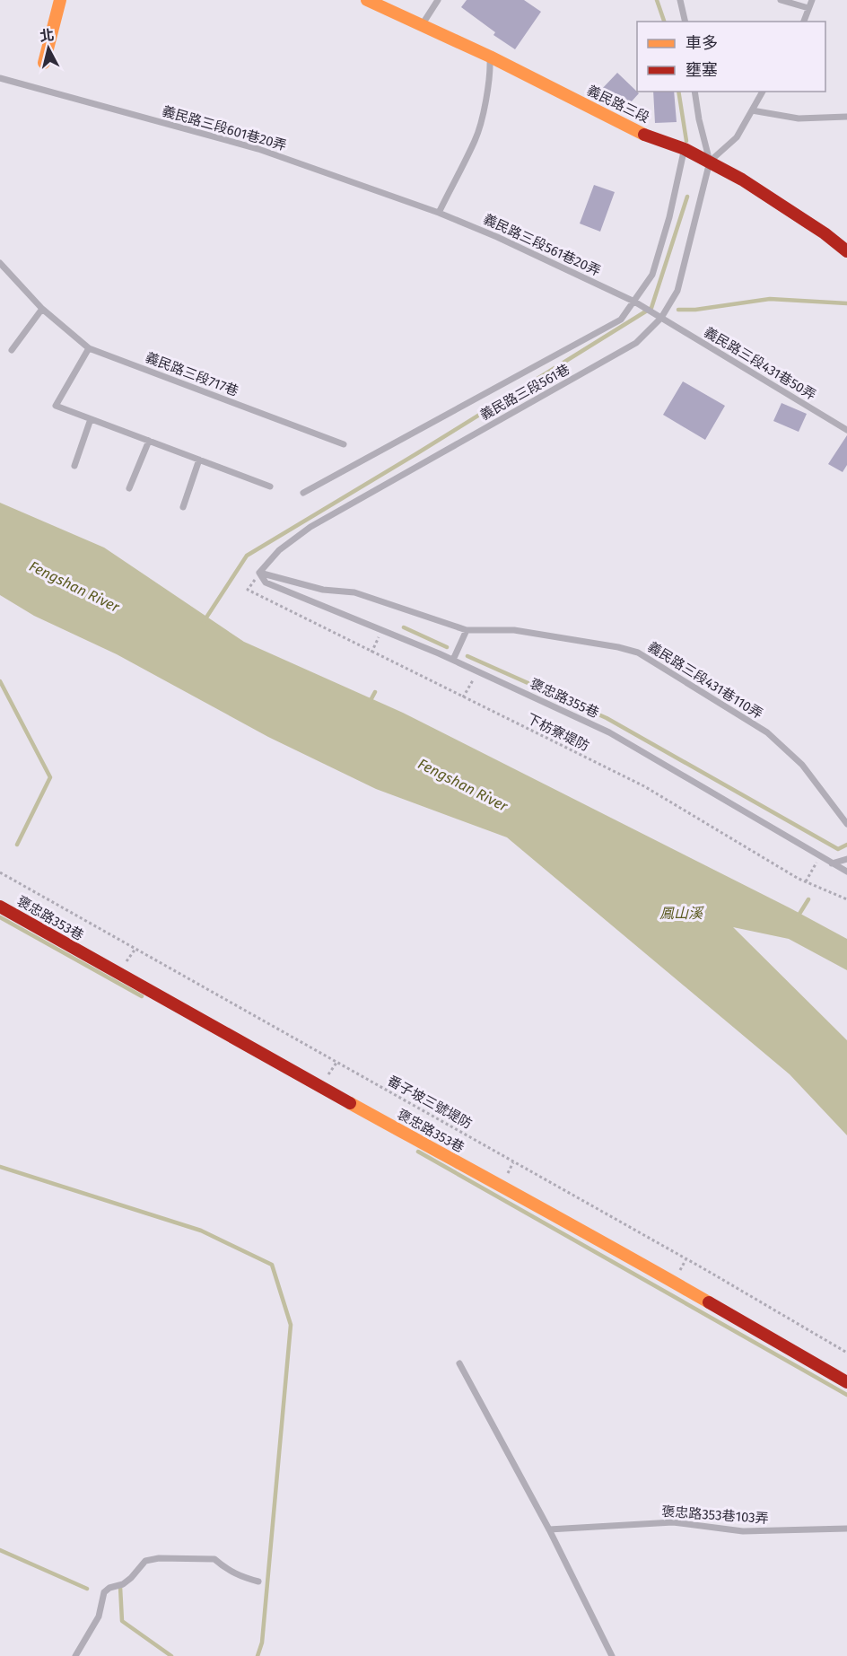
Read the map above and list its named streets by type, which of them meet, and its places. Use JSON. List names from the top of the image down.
{
  "streets": {
    "street": ["義民路三段", "褒忠路353巷"],
    "lane": [
      "義民路三段601巷20弄",
      "義民路三段561巷20弄",
      "義民路三段431巷50弄",
      "義民路三段717巷",
      "義民路三段561巷",
      "義民路三段431巷110弄",
      "褒忠路355巷",
      "褒忠路353巷103弄"
    ],
    "path": ["下枋寮堤防", "番子坡三號堤防"]
  },
  "crossings": [
    ["義民路三段", "義民路三段561巷"],
    ["義民路三段601巷20弄", "義民路三段561巷20弄"],
    ["義民路三段561巷20弄", "義民路三段431巷50弄"],
    ["義民路三段561巷20弄", "義民路三段561巷"],
    ["義民路三段431巷50弄", "義民路三段561巷"],
    ["義民路三段561巷", "義民路三段431巷110弄"],
    ["義民路三段561巷", "褒忠路355巷"],
    ["義民路三段561巷", "下枋寮堤防"],
    ["義民路三段431巷110弄", "褒忠路355巷"],
    ["義民路三段431巷110弄", "下枋寮堤防"],
    ["褒忠路355巷", "下枋寮堤防"]
  ],
  "water": ["Fengshan River", "鳳山溪"],
  "legend": ["車多", "壅塞"],
  "north": "top"
}
